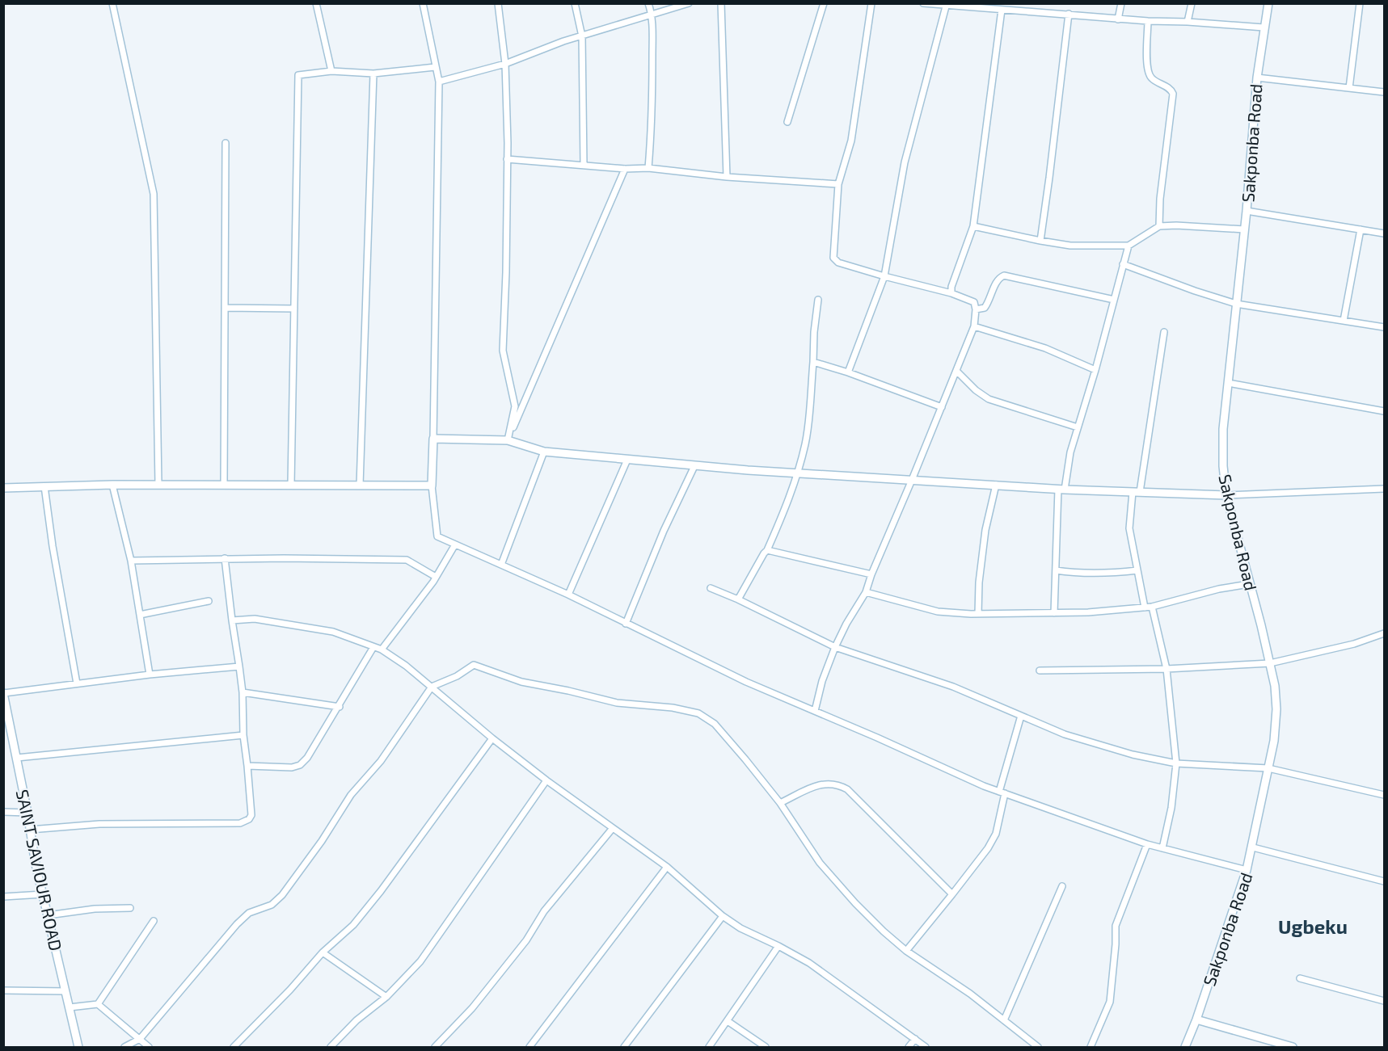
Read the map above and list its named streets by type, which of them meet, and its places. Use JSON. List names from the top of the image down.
{
  "streets": {
    "street": ["Sakponba Road", "SAINT SAVIOUR ROAD"]
  },
  "districts": ["Ugbeku"]
}
